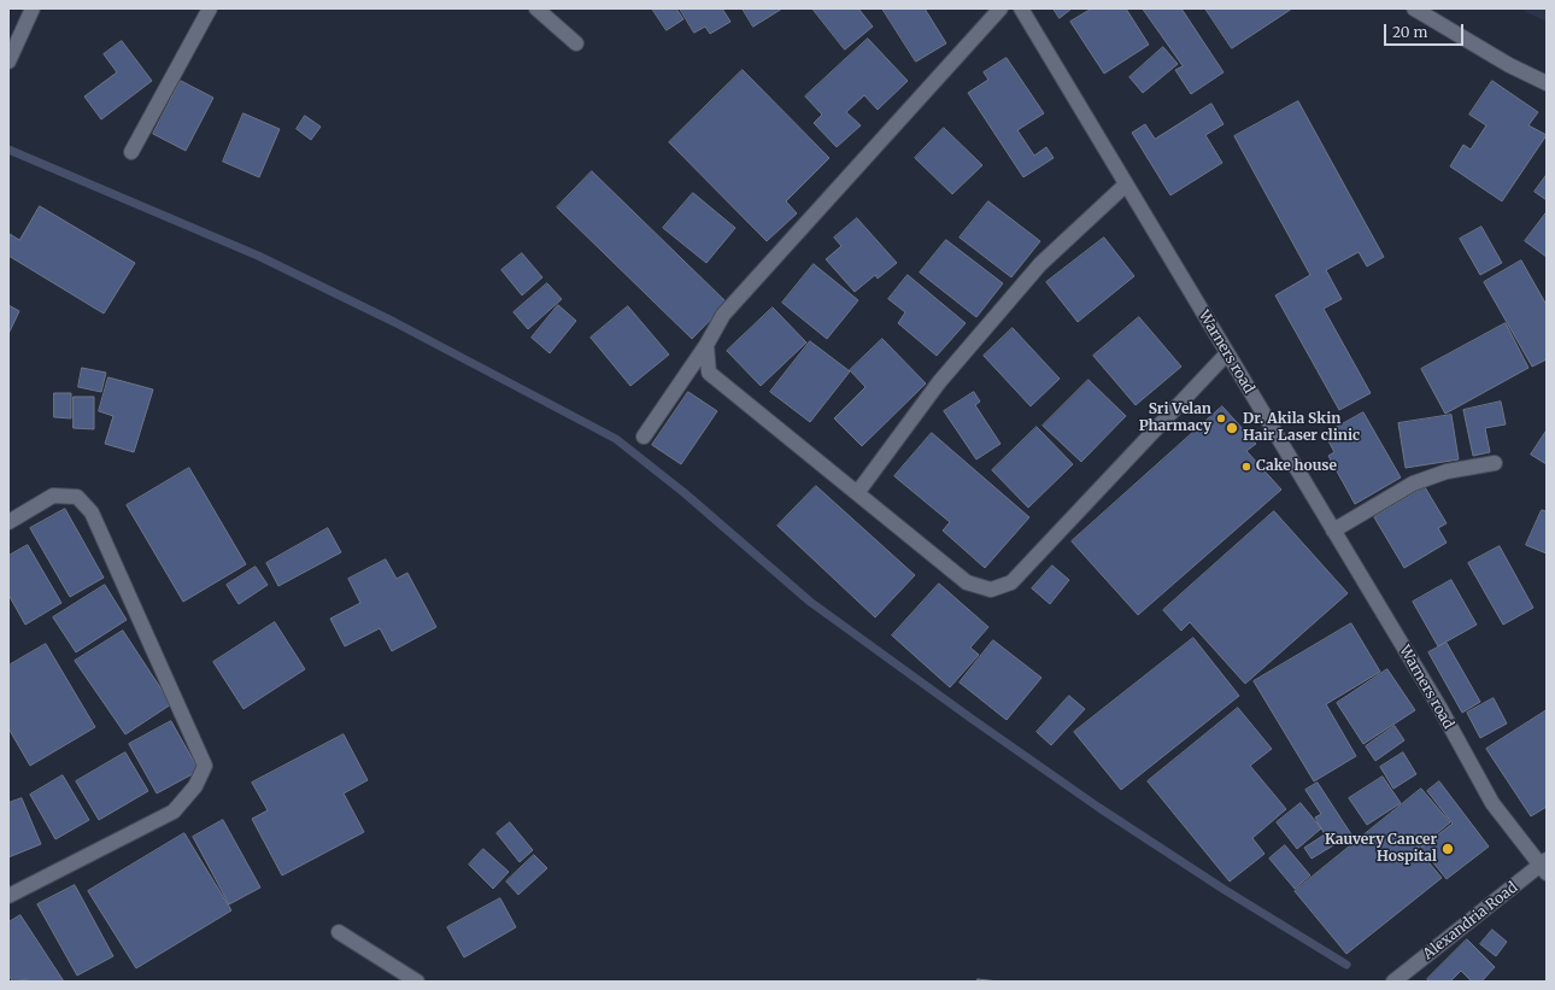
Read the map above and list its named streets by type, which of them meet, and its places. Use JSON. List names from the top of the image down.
{
  "streets": {
    "street": ["Warners road", "Alexandria Road"]
  },
  "crossings": [
    ["Warners road", "Alexandria Road"]
  ],
  "places": [
    "Sri Velan Pharmacy",
    "Dr. Akila Skin Hair Laser clinic",
    "Cake house",
    "Kauvery Cancer Hospital"
  ],
  "scale_bar": "20 m"
}
